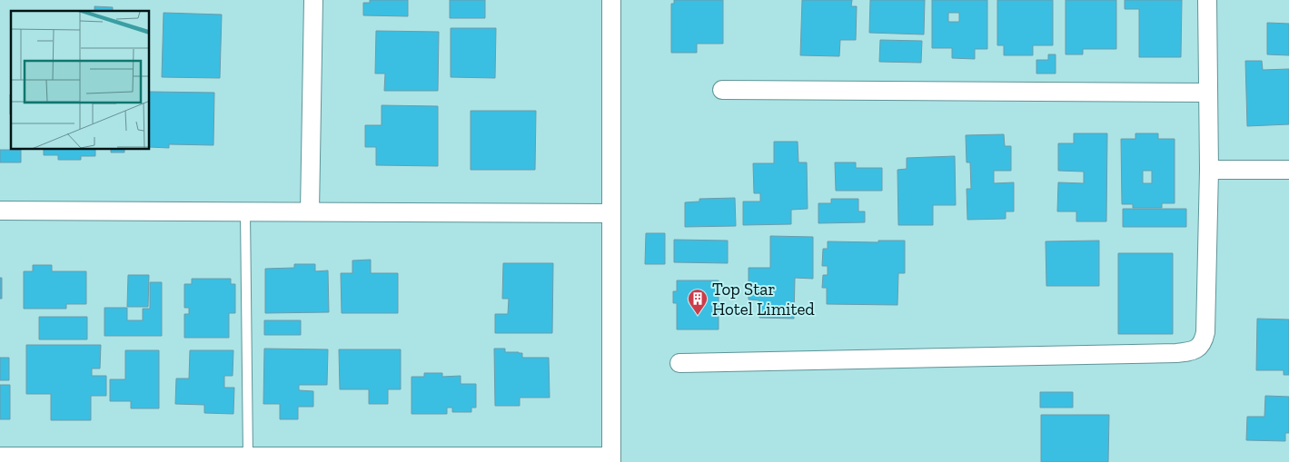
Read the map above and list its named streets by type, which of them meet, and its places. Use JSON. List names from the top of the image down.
{
  "places": {
    "building": ["Top Star Hotel Limited"]
  }
}
